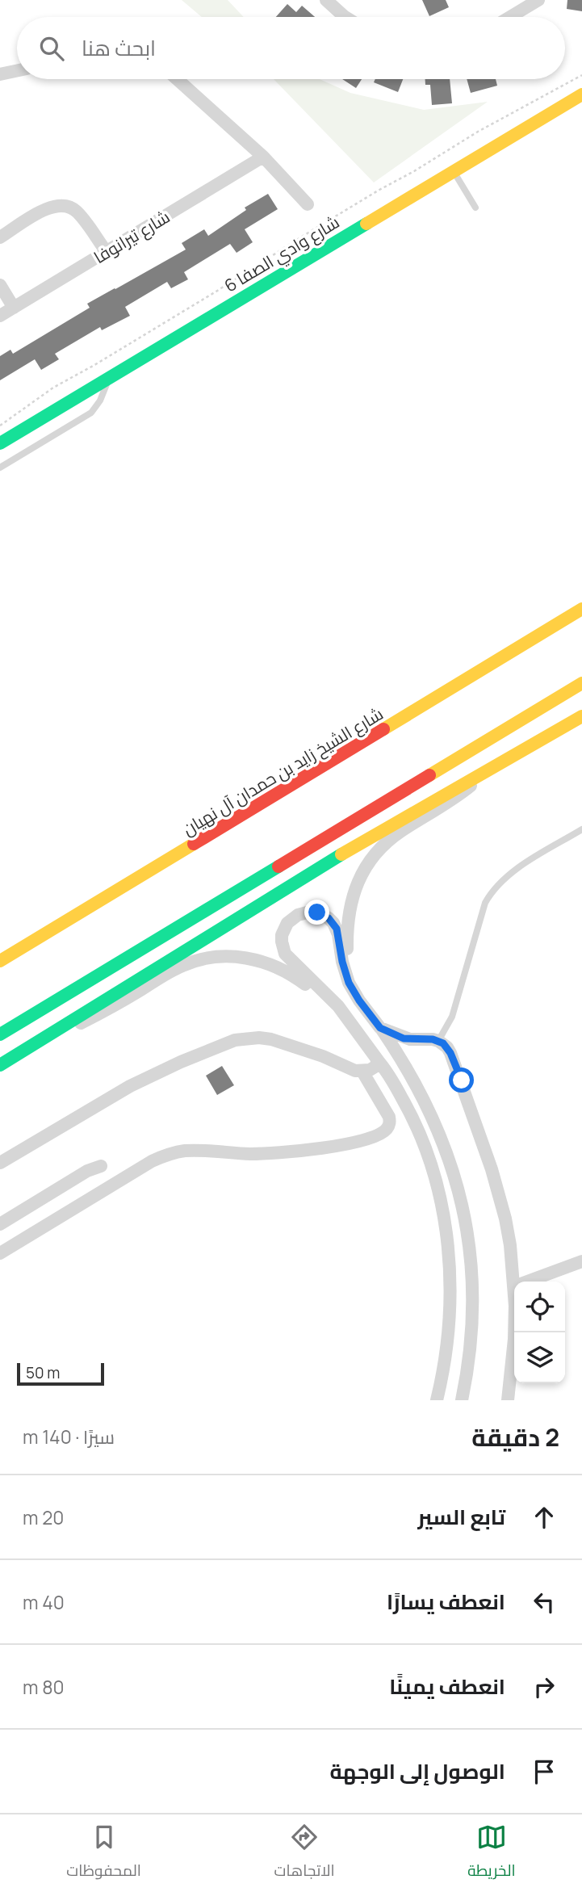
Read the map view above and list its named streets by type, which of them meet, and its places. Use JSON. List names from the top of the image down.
{
  "streets": {
    "main road": ["شارع وادي الصفا 6", "شارع الشيخ زايد بن حمدان آل نهيان"],
    "street": ["شارع تيرانوفا"]
  },
  "scale_bar": "50 m",
  "page": {
    "search": "ابحث هنا",
    "scale": "50 m",
    "heading": ["2 دقيقة", "سيرًا · 140 m"],
    "list": [
      ["تابع السير", "20 m"],
      ["انعطف يسارًا", "40 m"],
      ["انعطف يمينًا", "80 m"],
      "الوصول إلى الوجهة"
    ],
    "nav": ["الخريطة", "الاتجاهات", "المحفوظات"]
  }
}
